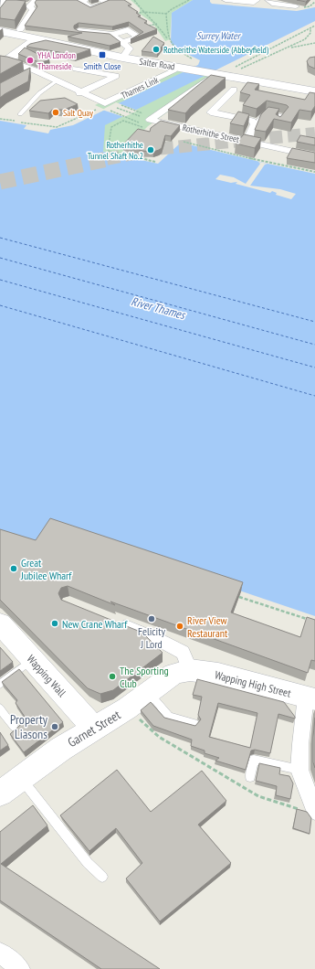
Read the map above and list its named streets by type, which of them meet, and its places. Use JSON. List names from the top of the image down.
{
  "streets": {
    "main road": [
      "Salter Road",
      "Wapping Wall",
      "Wapping High Street",
      "Garnet Street"
    ],
    "street": ["Thames Link", "Rotherhithe Street"]
  },
  "crossings": [
    ["Salter Road", "Thames Link"],
    ["Wapping Wall", "Garnet Street"],
    ["Wapping High Street", "Garnet Street"]
  ],
  "water": ["Surrey Water", "River Thames"],
  "places": {
    "other": [
      "Rotherithe Waterside (Abbeyfield)",
      "YHA London Thameside",
      "Salt Quay",
      "Rotherhithe Tunnel Shaft No.2",
      "Great Jubilee Wharf",
      "Felicity J Lord",
      "New Crane Wharf",
      "River View Restaurant",
      "The Sporting Club",
      "Property Liasons"
    ],
    "transit": ["Smith Close"]
  }
}
